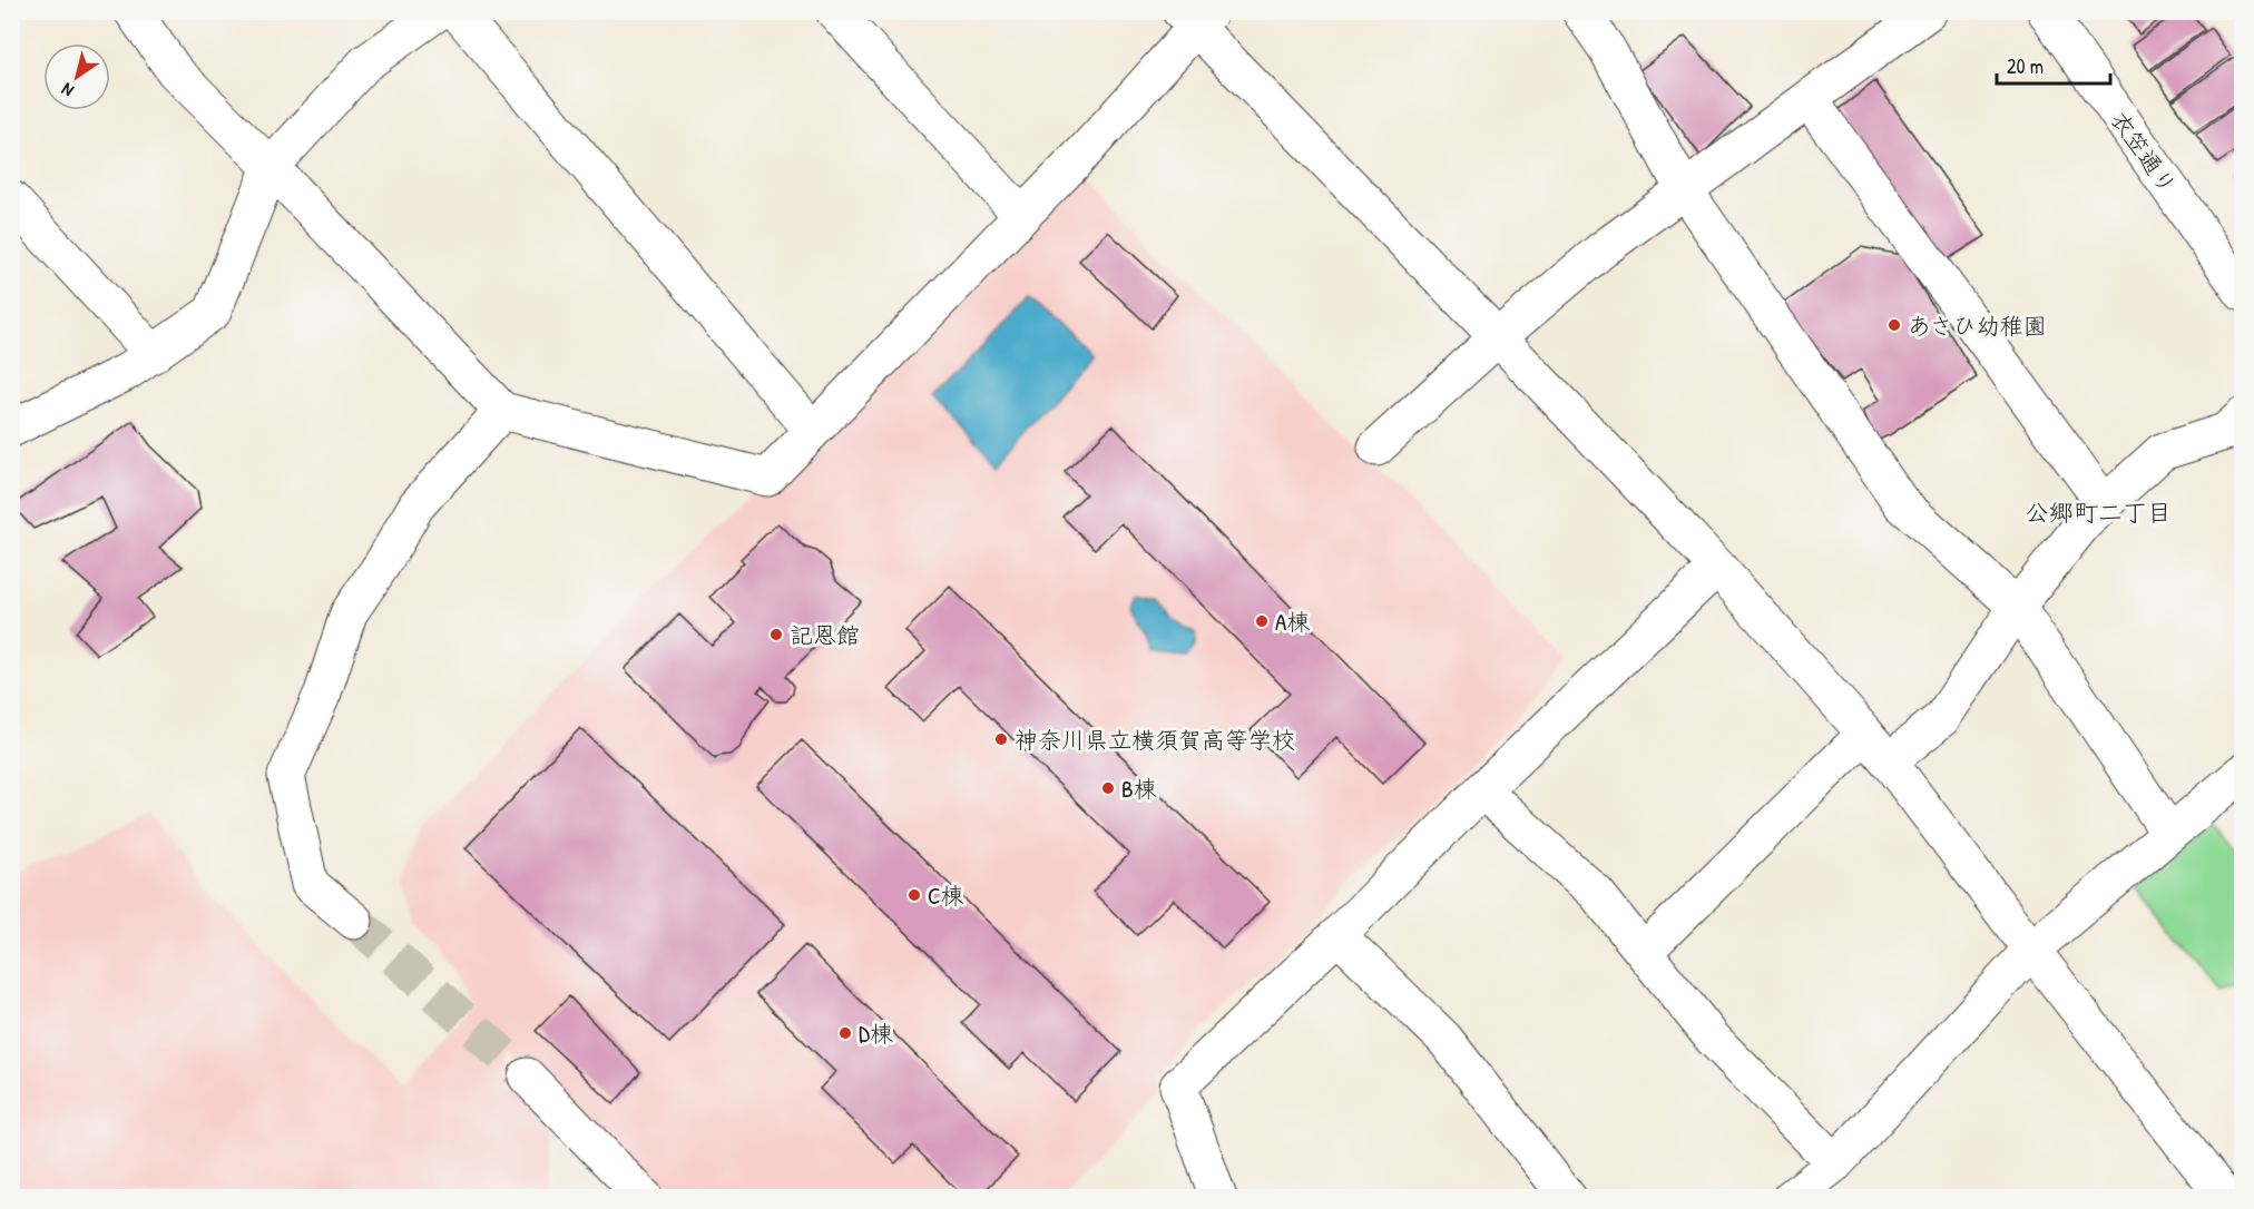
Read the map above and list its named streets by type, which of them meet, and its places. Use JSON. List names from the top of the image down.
{
  "streets": {
    "street": ["衣笠通り"]
  },
  "districts": ["公郷町二丁目"],
  "places": [
    "あさひ幼稚園",
    "A棟",
    "記恩館",
    "神奈川県立横須賀高等学校",
    "B棟",
    "C棟",
    "D棟"
  ],
  "scale_bar": "20 m",
  "north": "bottom left"
}
